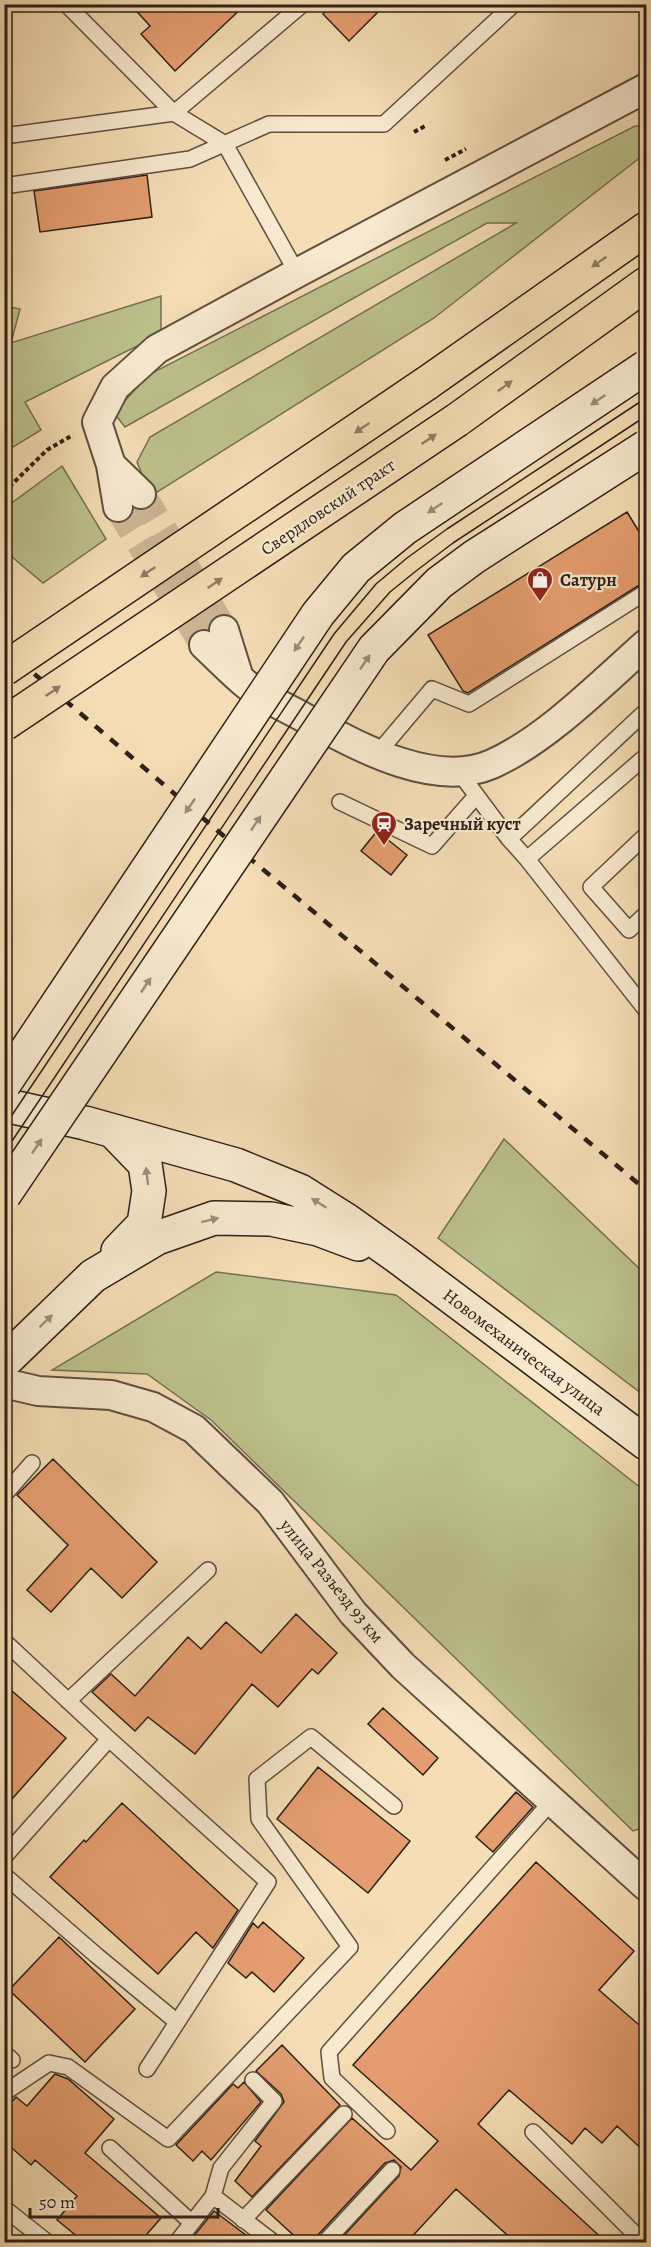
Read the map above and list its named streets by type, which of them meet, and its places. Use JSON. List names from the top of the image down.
{
  "streets": {
    "main road": ["Свердловский тракт", "Новомеханическая улица"],
    "street": ["улица Разъезд 93 км"]
  },
  "one_way": ["Новомеханическая улица"],
  "places": {
    "shop": ["Сатурн"],
    "station": ["Заречный куст"]
  },
  "scale_bar": "50 m"
}
